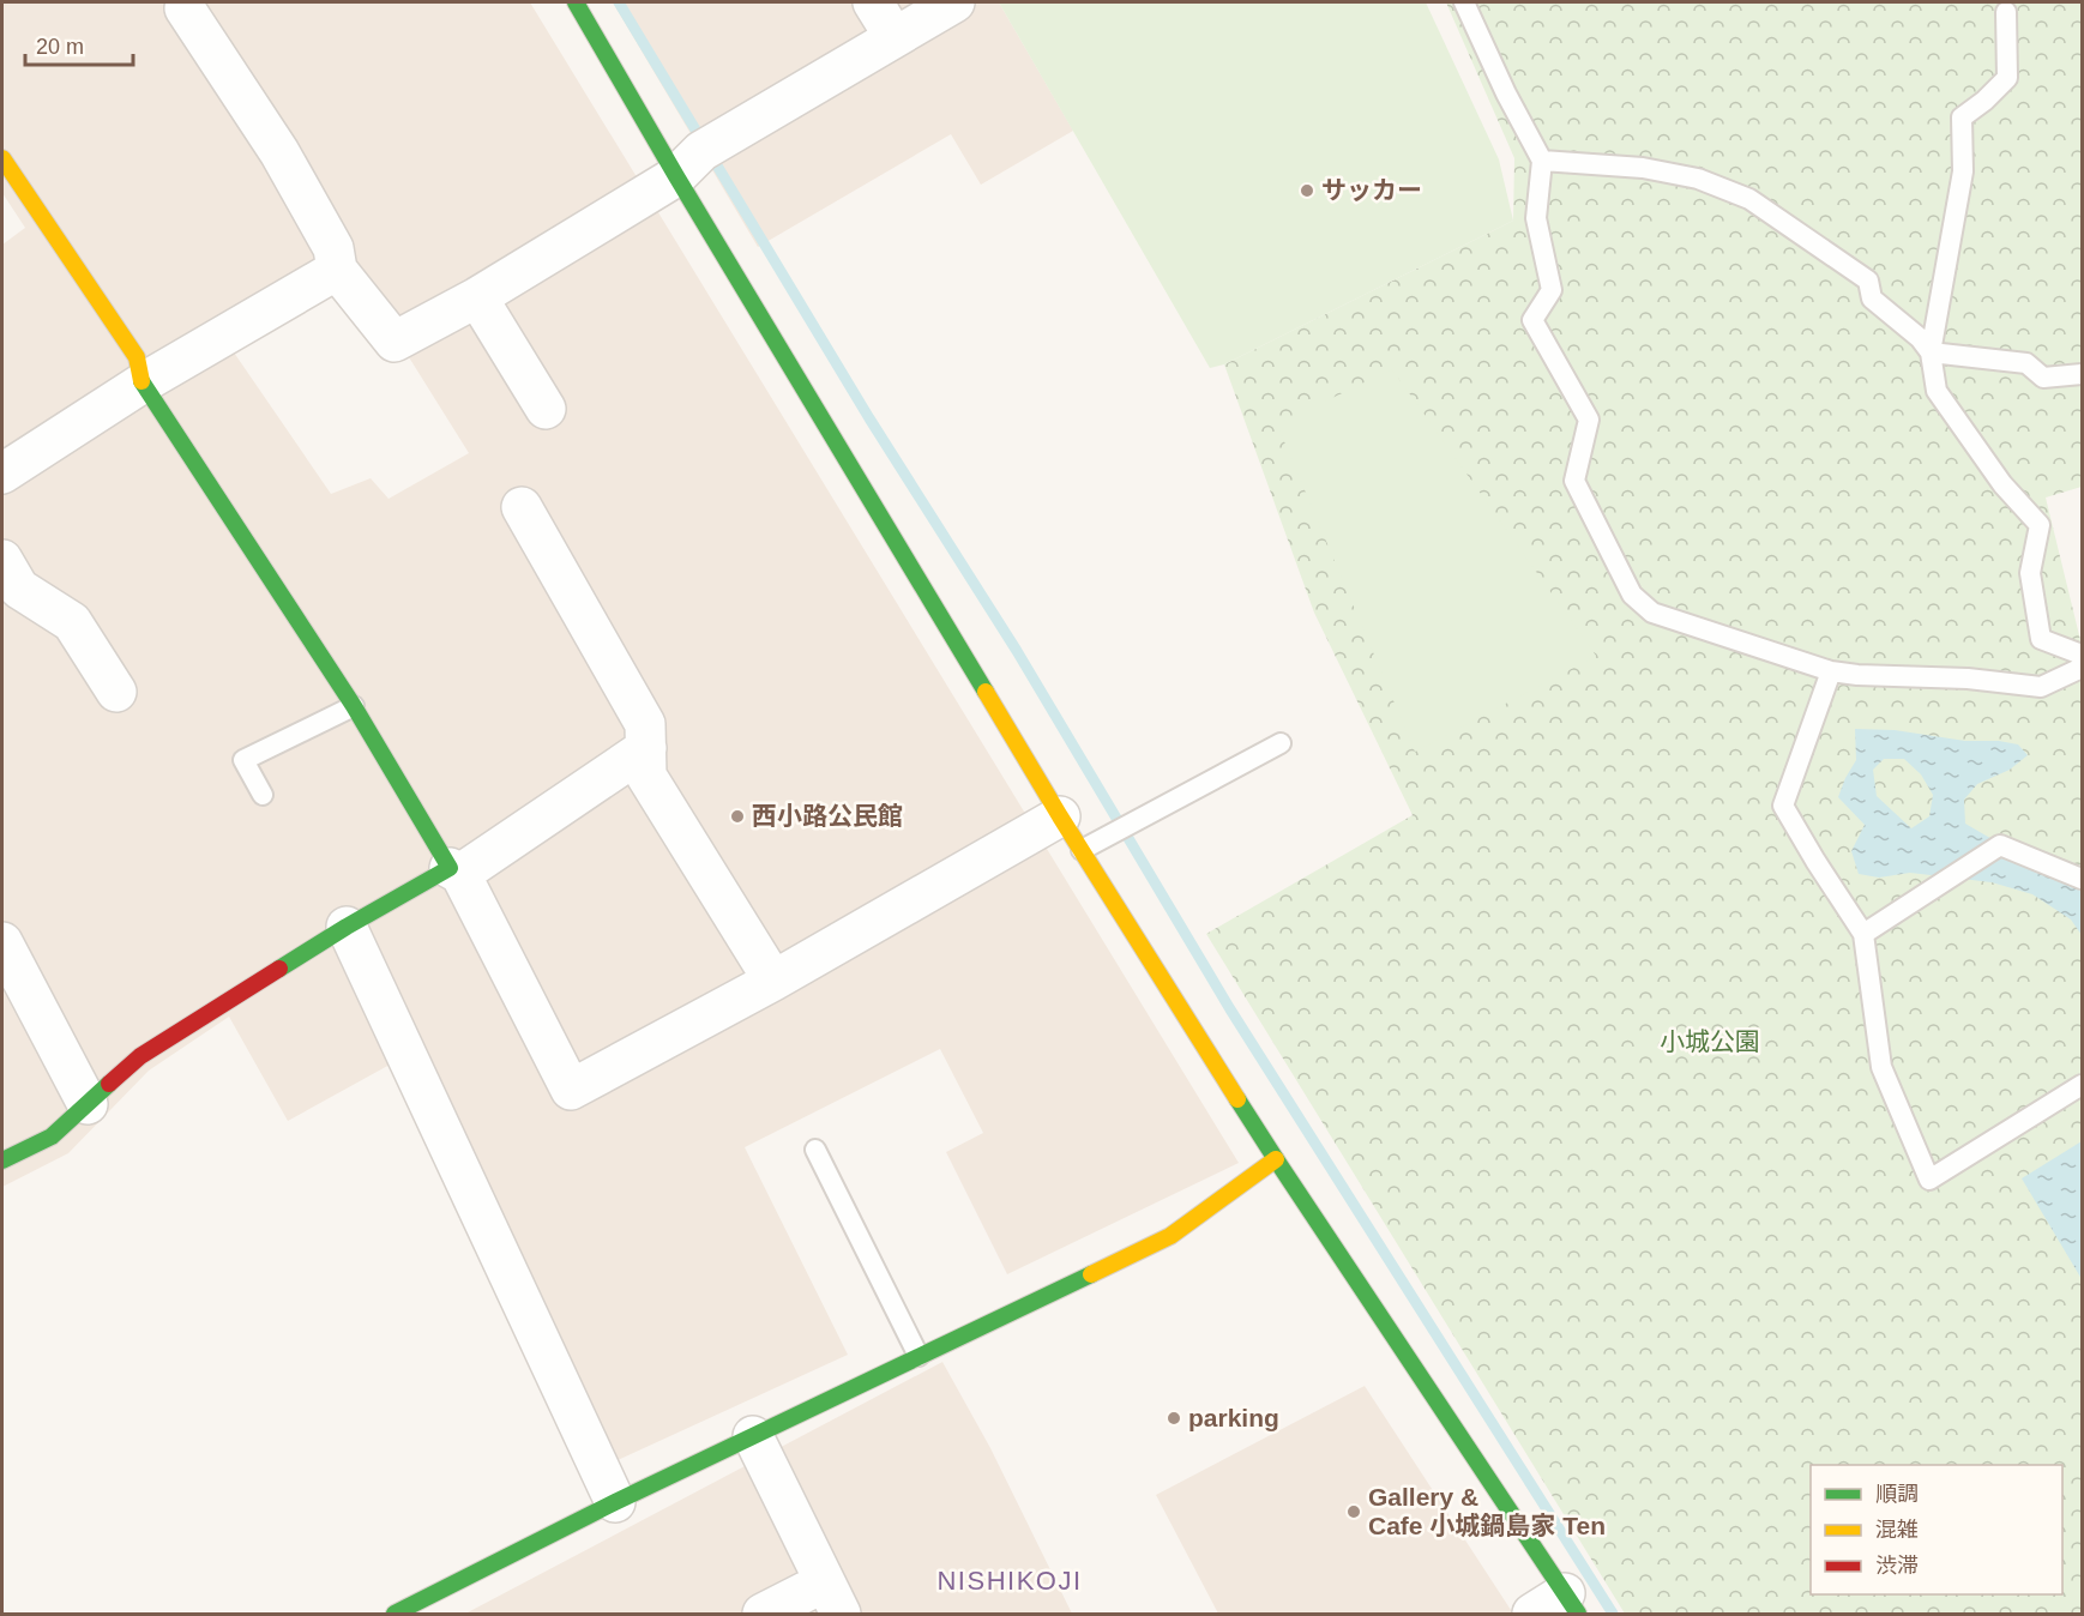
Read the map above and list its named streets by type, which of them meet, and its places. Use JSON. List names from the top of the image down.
{
  "districts": ["NISHIKOJI"],
  "parks": ["小城公園"],
  "places": [
    "サッカー",
    "西小路公民館",
    "parking",
    "Gallery & Cafe 小城鍋島家 Ten"
  ],
  "legend": ["順調", "混雑", "渋滞"],
  "scale_bar": "20 m"
}
